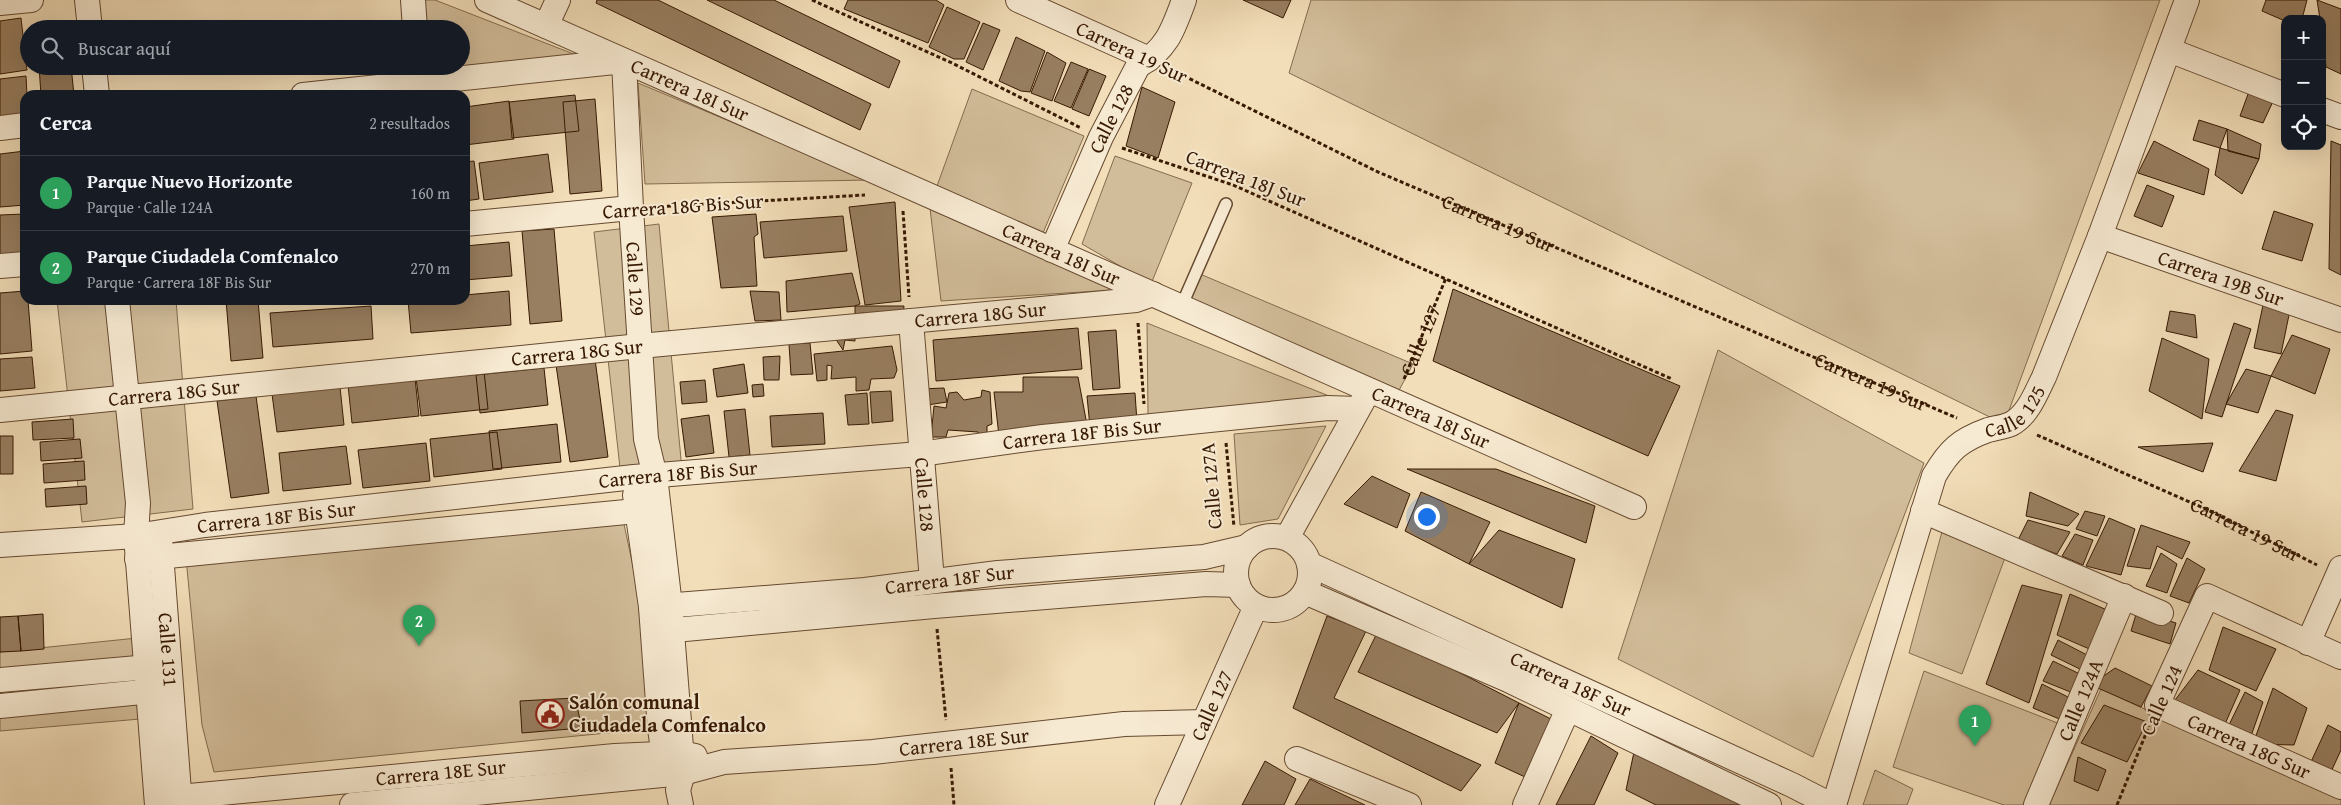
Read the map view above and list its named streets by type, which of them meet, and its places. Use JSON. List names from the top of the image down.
{
  "streets": {
    "street": [
      "Carrera 19 Sur",
      "Carrera 18I Sur",
      "Calle 128",
      "Carrera 18G Bis Sur",
      "Carrera 19B Sur",
      "Calle 129",
      "Carrera 18G Sur",
      "Calle 127",
      "Calle 125",
      "Carrera 18F Bis Sur",
      "Carrera 18F Sur",
      "Calle 131",
      "Calle 124",
      "Calle 124A",
      "Carrera 18E Sur"
    ],
    "path": ["Carrera 18J Sur", "Calle 127A"]
  },
  "crossings": [
    ["Carrera 19 Sur", "Calle 128"],
    ["Carrera 19 Sur", "Calle 125"],
    ["Carrera 18I Sur", "Calle 128"],
    ["Carrera 18I Sur", "Calle 129"],
    ["Carrera 18I Sur", "Carrera 18G Sur"],
    ["Carrera 18I Sur", "Calle 127"],
    ["Carrera 18I Sur", "Carrera 18F Bis Sur"],
    ["Calle 128", "Carrera 18J Sur"],
    ["Calle 128", "Carrera 18G Sur"],
    ["Calle 128", "Carrera 18F Bis Sur"],
    ["Calle 128", "Carrera 18F Sur"],
    ["Carrera 18J Sur", "Calle 127"],
    ["Carrera 18G Bis Sur", "Calle 129"],
    ["Carrera 19B Sur", "Calle 125"],
    ["Calle 129", "Carrera 18G Sur"],
    ["Calle 129", "Carrera 18F Bis Sur"],
    ["Calle 129", "Carrera 18F Sur"],
    ["Calle 129", "Carrera 18E Sur"],
    ["Carrera 18G Sur", "Calle 131"],
    ["Carrera 18G Sur", "Calle 124"],
    ["Calle 127", "Calle 127A"],
    ["Calle 127", "Carrera 18F Sur"],
    ["Calle 127", "Carrera 18E Sur"],
    ["Calle 125", "Carrera 18F Sur"],
    ["Carrera 18F Bis Sur", "Calle 127A"],
    ["Carrera 18F Bis Sur", "Calle 131"],
    ["Calle 127A", "Carrera 18F Sur"],
    ["Calle 131", "Carrera 18E Sur"]
  ],
  "places": {
    "public building": ["Salón comunal Ciudadela Comfenalco"]
  },
  "page": {
    "map_buttons": ["+", "−"],
    "search": "Buscar aquí",
    "heading": ["Cerca", "2 resultados"],
    "list": [
      {
        "mark": "1",
        "name": "Parque Nuevo Horizonte",
        "note": "Parque · Calle 124A",
        "value": "160 m"
      },
      {
        "mark": "2",
        "name": "Parque Ciudadela Comfenalco",
        "note": "Parque · Carrera 18F Bis Sur",
        "value": "270 m"
      }
    ],
    "pins": ["2", "1"]
  }
}
